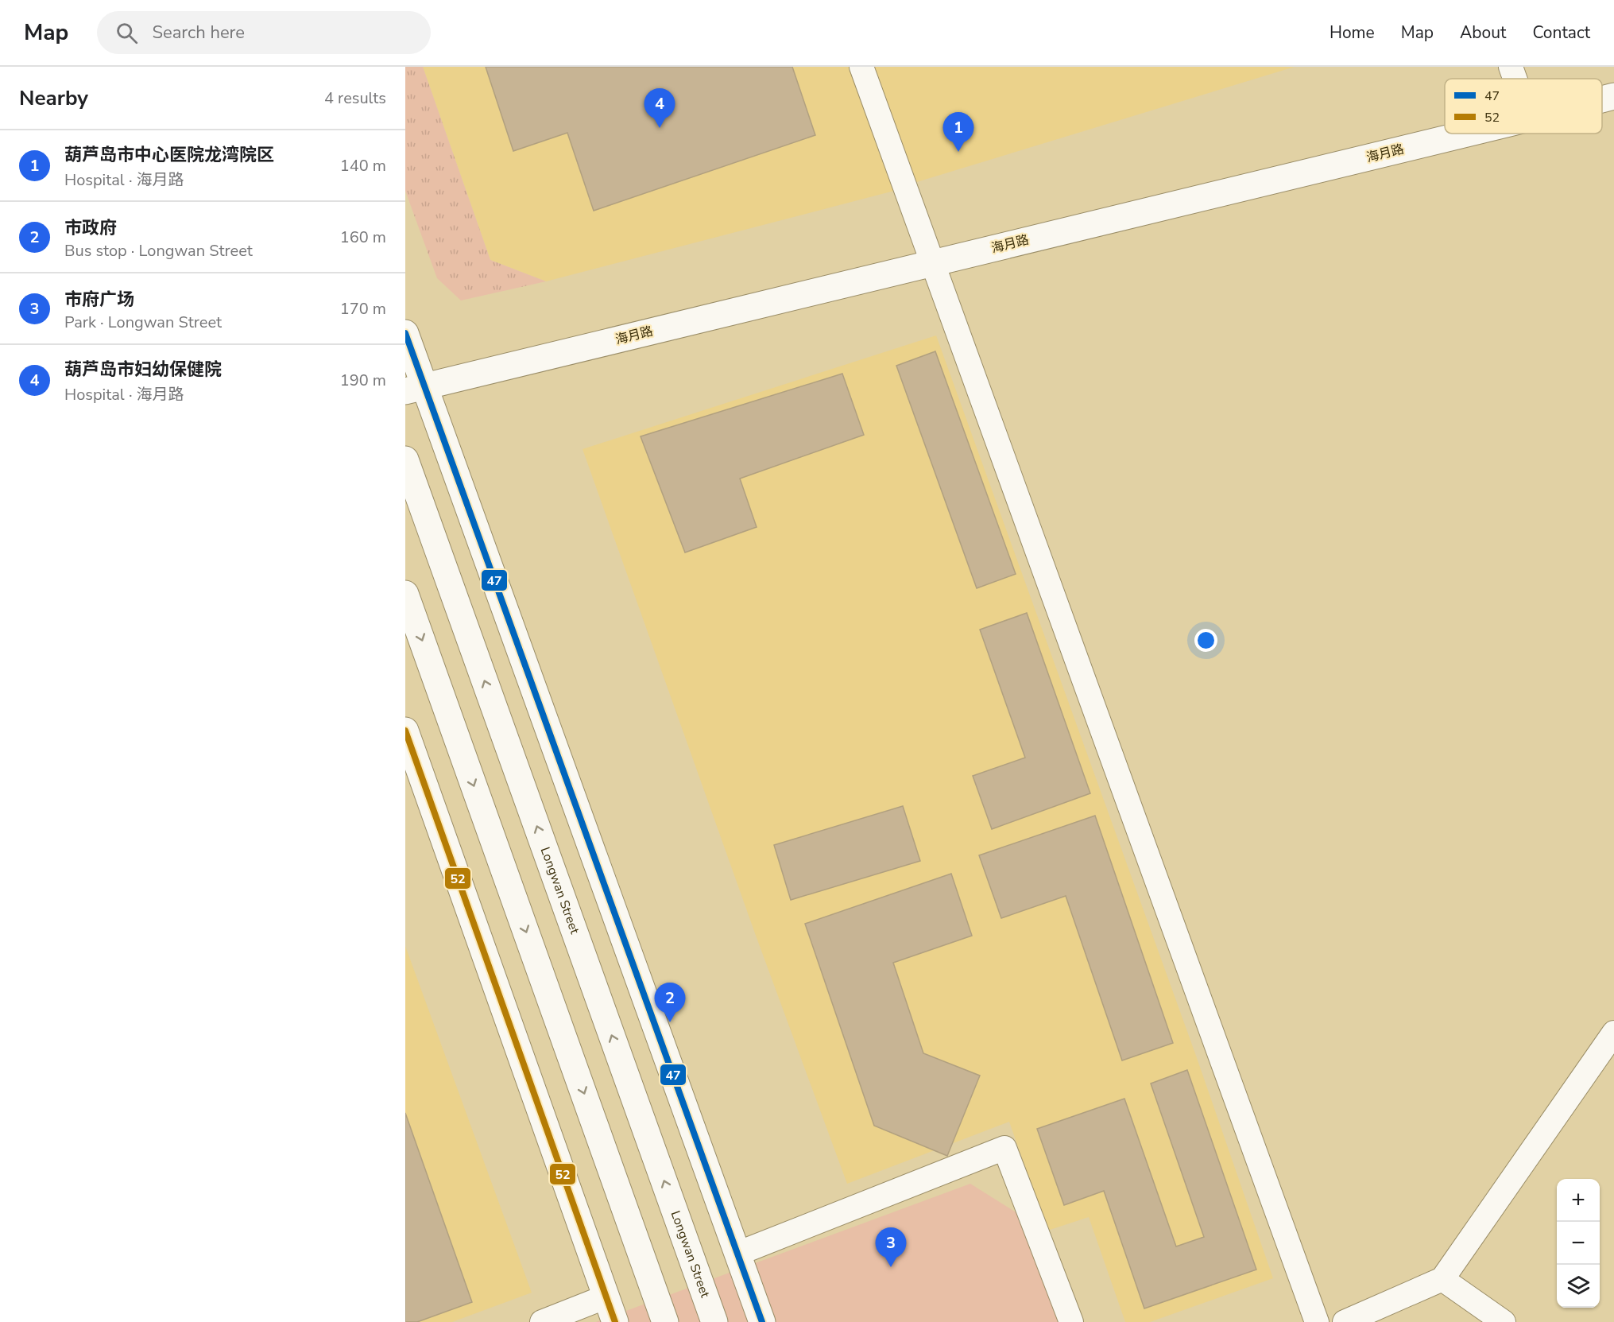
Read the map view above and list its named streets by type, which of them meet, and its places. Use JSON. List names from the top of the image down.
{
  "streets": {
    "main road": ["海月路", "Longwan Street"]
  },
  "lines": ["transit line 47", "transit line 52"],
  "legend": ["47", "52"],
  "page": {
    "header": "Map",
    "search": "Search here",
    "nav": [
      "Home",
      "Map",
      "About",
      "Contact"
    ],
    "heading": ["Nearby", "4 results"],
    "pins": [
      "4",
      "1",
      "2",
      "3"
    ],
    "list": [
      {
        "mark": "1",
        "name": "葫芦岛市中心医院龙湾院区",
        "note": "Hospital · 海月路",
        "value": "140 m"
      },
      {
        "mark": "2",
        "name": "市政府",
        "note": "Bus stop · Longwan Street",
        "value": "160 m"
      },
      {
        "mark": "3",
        "name": "市府广场",
        "note": "Park · Longwan Street",
        "value": "170 m"
      },
      {
        "mark": "4",
        "name": "葫芦岛市妇幼保健院",
        "note": "Hospital · 海月路",
        "value": "190 m"
      }
    ],
    "map_buttons": ["+", "−"]
  }
}
